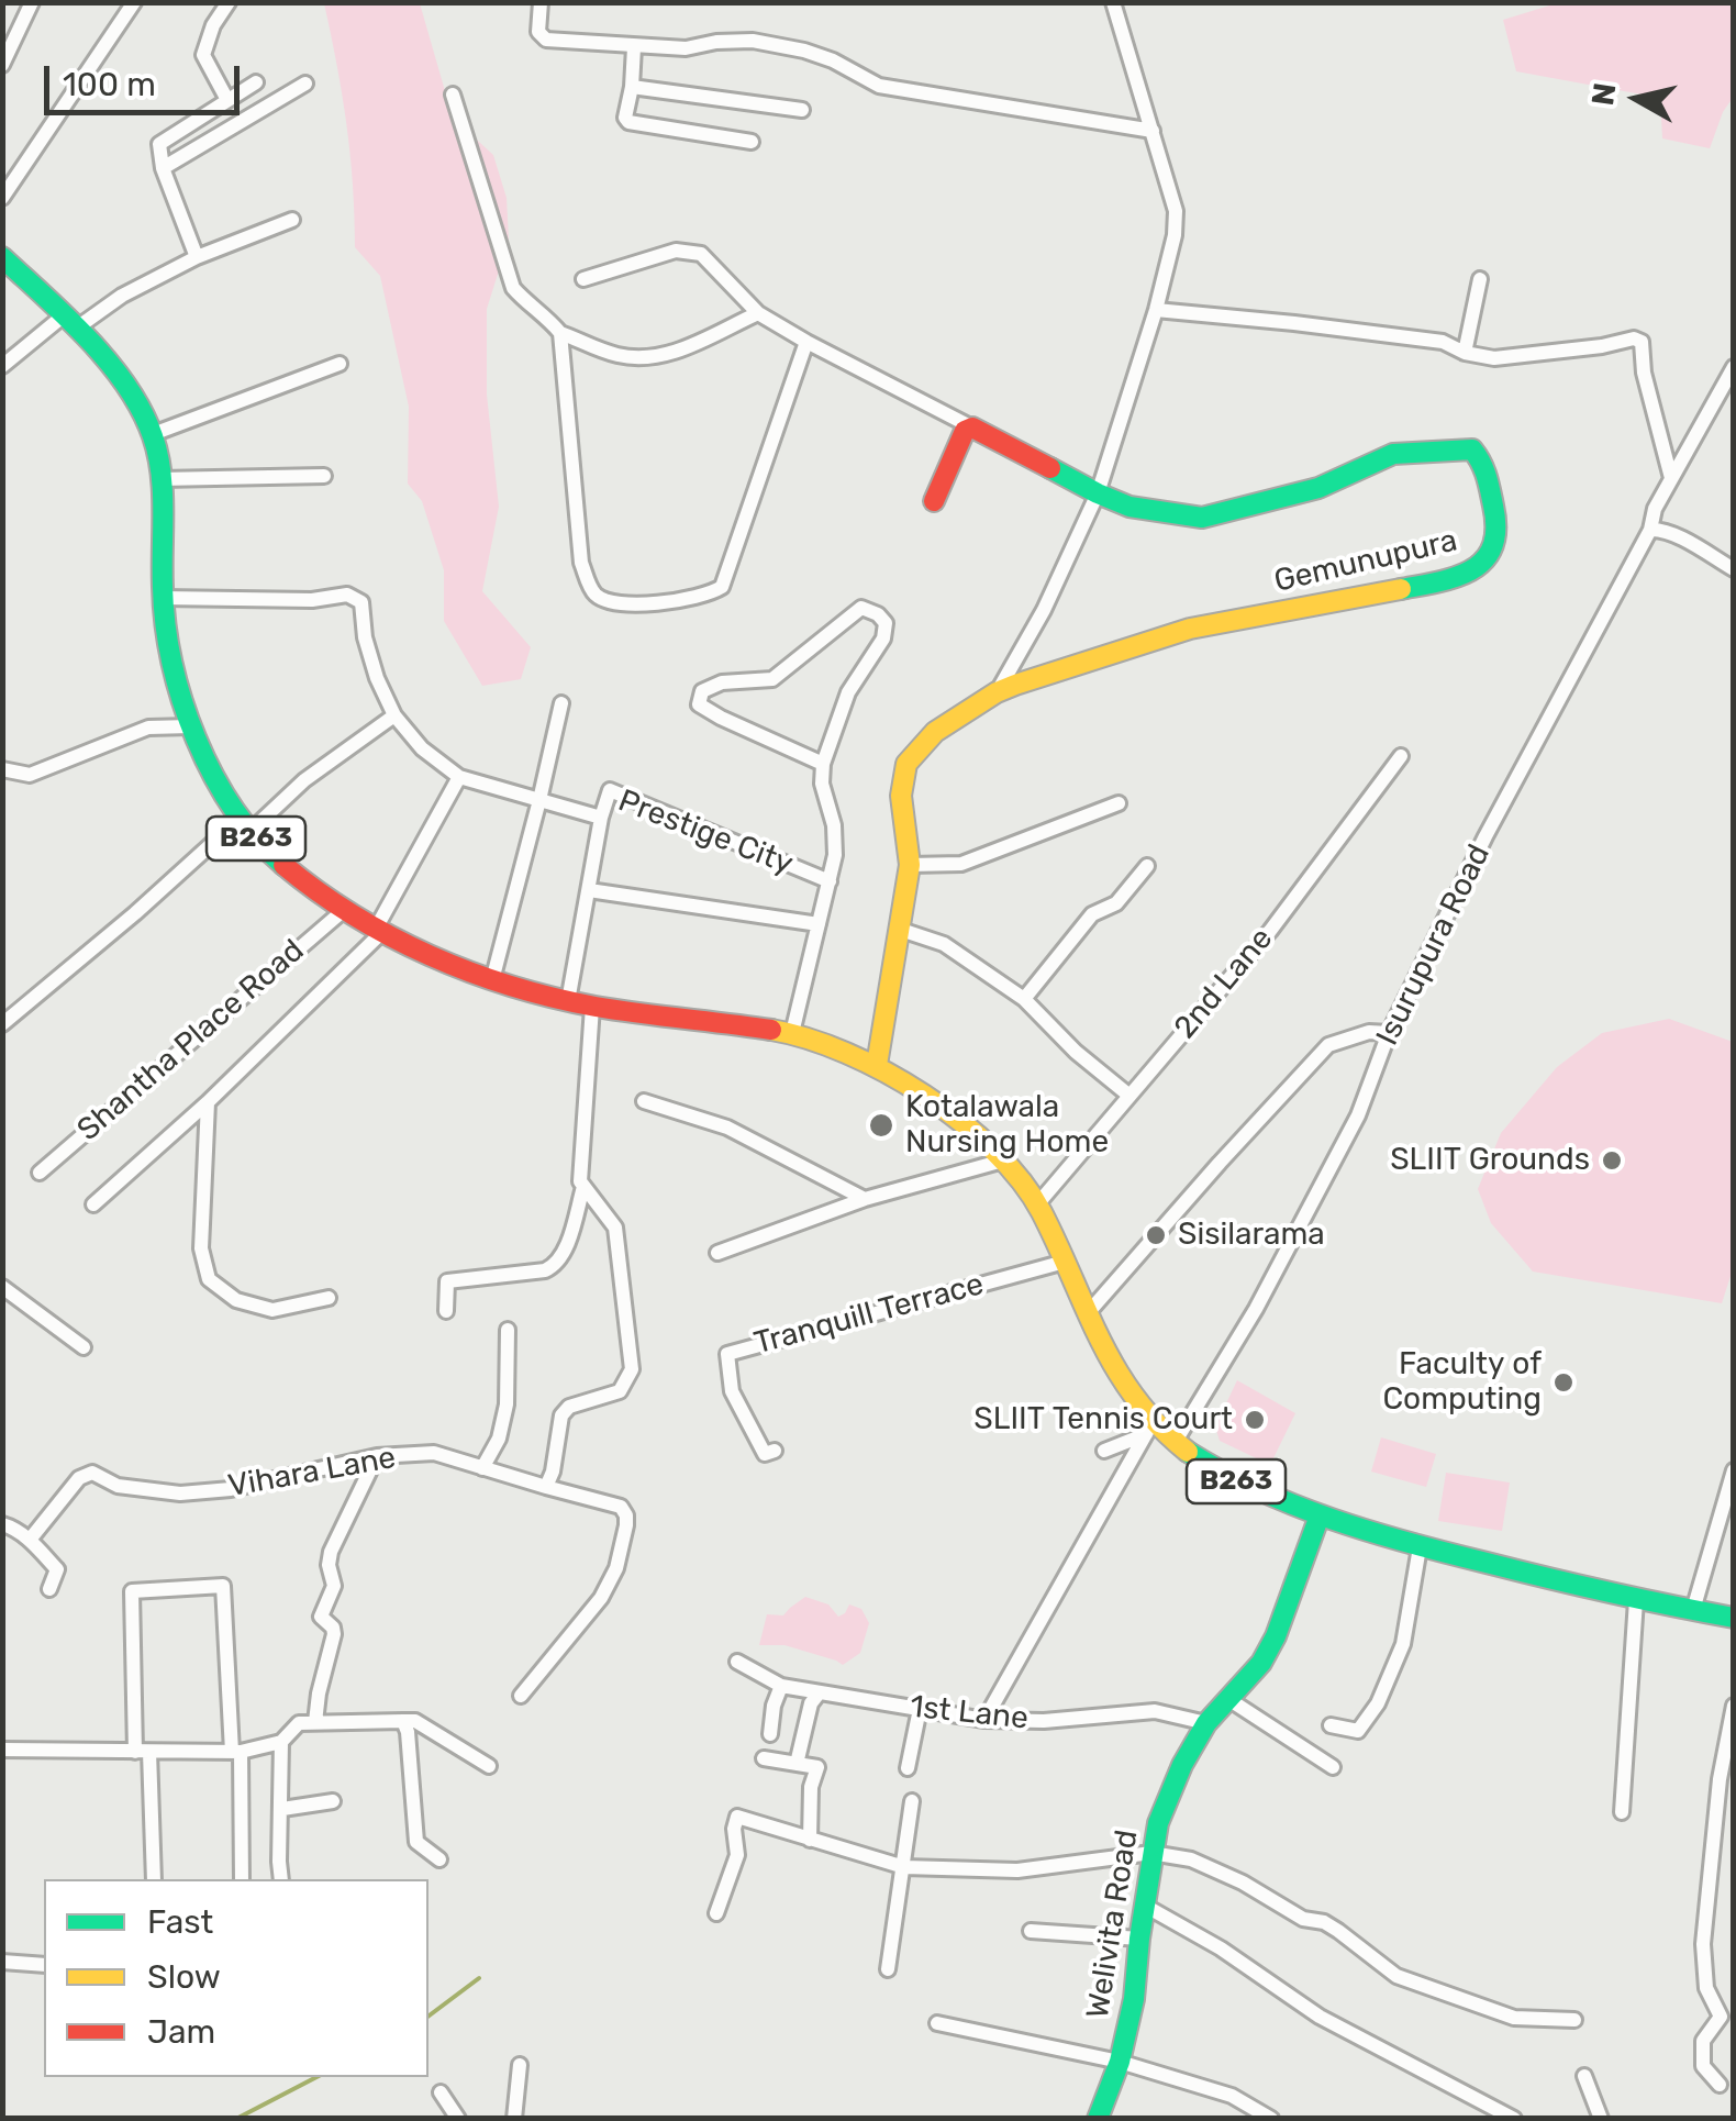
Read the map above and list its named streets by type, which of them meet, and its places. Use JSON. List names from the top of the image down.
{
  "streets": {
    "main road": ["Gemunupura", "B263", "Welivita Road"],
    "street": [
      "Prestige City",
      "Isurupura Road",
      "2nd Lane",
      "Shantha Place Road",
      "Tranquill Terrace",
      "Vihara Lane",
      "1st Lane"
    ]
  },
  "crossings": [
    ["Gemunupura", "B263"],
    ["Prestige City", "B263"],
    ["B263", "Isurupura Road"],
    ["B263", "2nd Lane"],
    ["B263", "Shantha Place Road"],
    ["B263", "Tranquill Terrace"],
    ["B263", "Welivita Road"],
    ["1st Lane", "Welivita Road"]
  ],
  "places": [
    "Kotalawala Nursing Home",
    "SLIIT Grounds",
    "Sisilarama",
    "Faculty of Computing",
    "SLIIT Tennis Court"
  ],
  "legend": ["Fast", "Slow", "Jam"],
  "scale_bar": "100 m",
  "north": "left"
}
